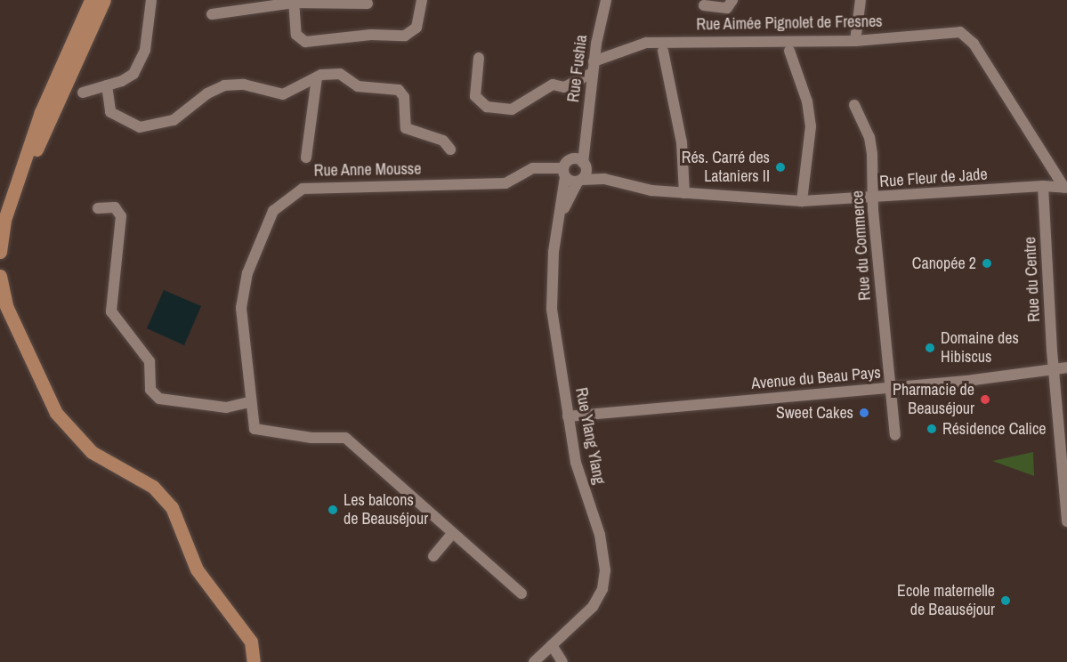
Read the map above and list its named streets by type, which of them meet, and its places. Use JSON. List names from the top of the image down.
{
  "streets": {
    "street": [
      "Rue Aimée Pignolet de Fresnes",
      "Rue Fushia",
      "Rue Anne Mousse",
      "Rue Fleur de Jade",
      "Rue du Commerce",
      "Rue du Centre",
      "Avenue du Beau Pays",
      "Rue Ylang Ylang"
    ]
  },
  "crossings": [
    ["Rue Aimée Pignolet de Fresnes", "Rue Fushia"],
    ["Rue Aimée Pignolet de Fresnes", "Rue Fleur de Jade"],
    ["Rue Fushia", "Rue Fleur de Jade"],
    ["Rue Fushia", "Rue Ylang Ylang"],
    ["Rue Anne Mousse", "Rue Fleur de Jade"],
    ["Rue Anne Mousse", "Rue Ylang Ylang"],
    ["Rue Fleur de Jade", "Rue du Commerce"],
    ["Rue Fleur de Jade", "Rue du Centre"],
    ["Rue Fleur de Jade", "Rue Ylang Ylang"],
    ["Rue du Commerce", "Avenue du Beau Pays"],
    ["Rue du Centre", "Avenue du Beau Pays"],
    ["Avenue du Beau Pays", "Rue Ylang Ylang"]
  ],
  "places": [
    "Rés. Carré des Lataniers II",
    "Canopée 2",
    "Domaine des Hibiscus",
    "Pharmacie de Beauséjour",
    "Sweet Cakes",
    "Résidence Calice",
    "Les balcons de Beauséjour",
    "Ecole maternelle de Beauséjour"
  ]
}
